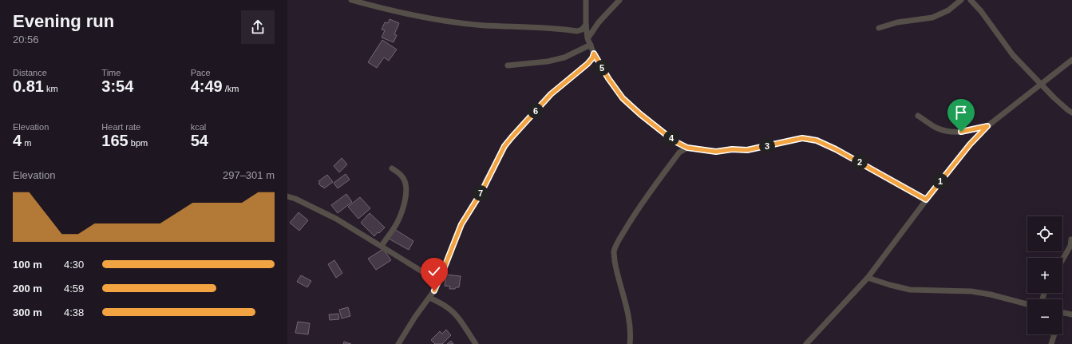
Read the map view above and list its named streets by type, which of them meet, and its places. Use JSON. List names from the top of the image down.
{
  "page": {
    "heading": ["Evening run", "20:56"],
    "stats": [
      ["Distance", "0.81 km"],
      ["Time", "3:54"],
      ["Pace", "4:49 /km"],
      ["Elevation", "4 m"],
      ["Heart rate", "165 bpm"],
      ["kcal", "54"]
    ],
    "pins": [
      "5",
      "6",
      "4",
      "3",
      "2",
      "1",
      "7"
    ],
    "chart": ["Elevation", "297–301 m"],
    "map_buttons": ["+", "−"],
    "list": [
      {
        "name": "100 m",
        "note": "4:30"
      },
      {
        "name": "200 m",
        "note": "4:59"
      },
      {
        "name": "300 m",
        "note": "4:38"
      }
    ]
  }
}
